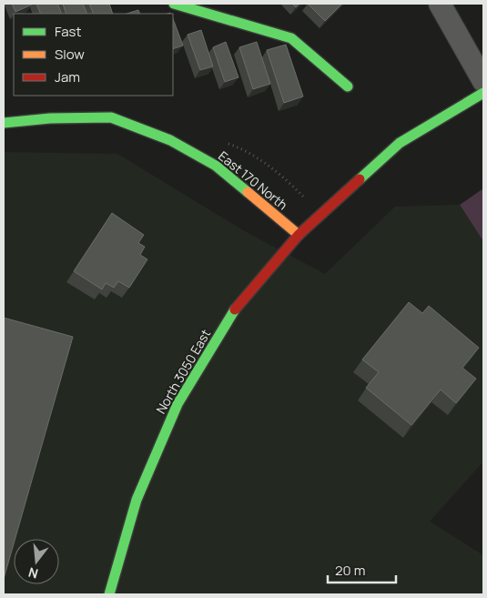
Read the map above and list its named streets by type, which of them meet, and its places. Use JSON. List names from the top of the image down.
{
  "streets": {
    "main road": ["East 170 North", "North 3050 East"]
  },
  "crossings": [
    ["East 170 North", "North 3050 East"]
  ],
  "legend": ["Fast", "Slow", "Jam"],
  "scale_bar": "20 m",
  "north": "bottom"
}
